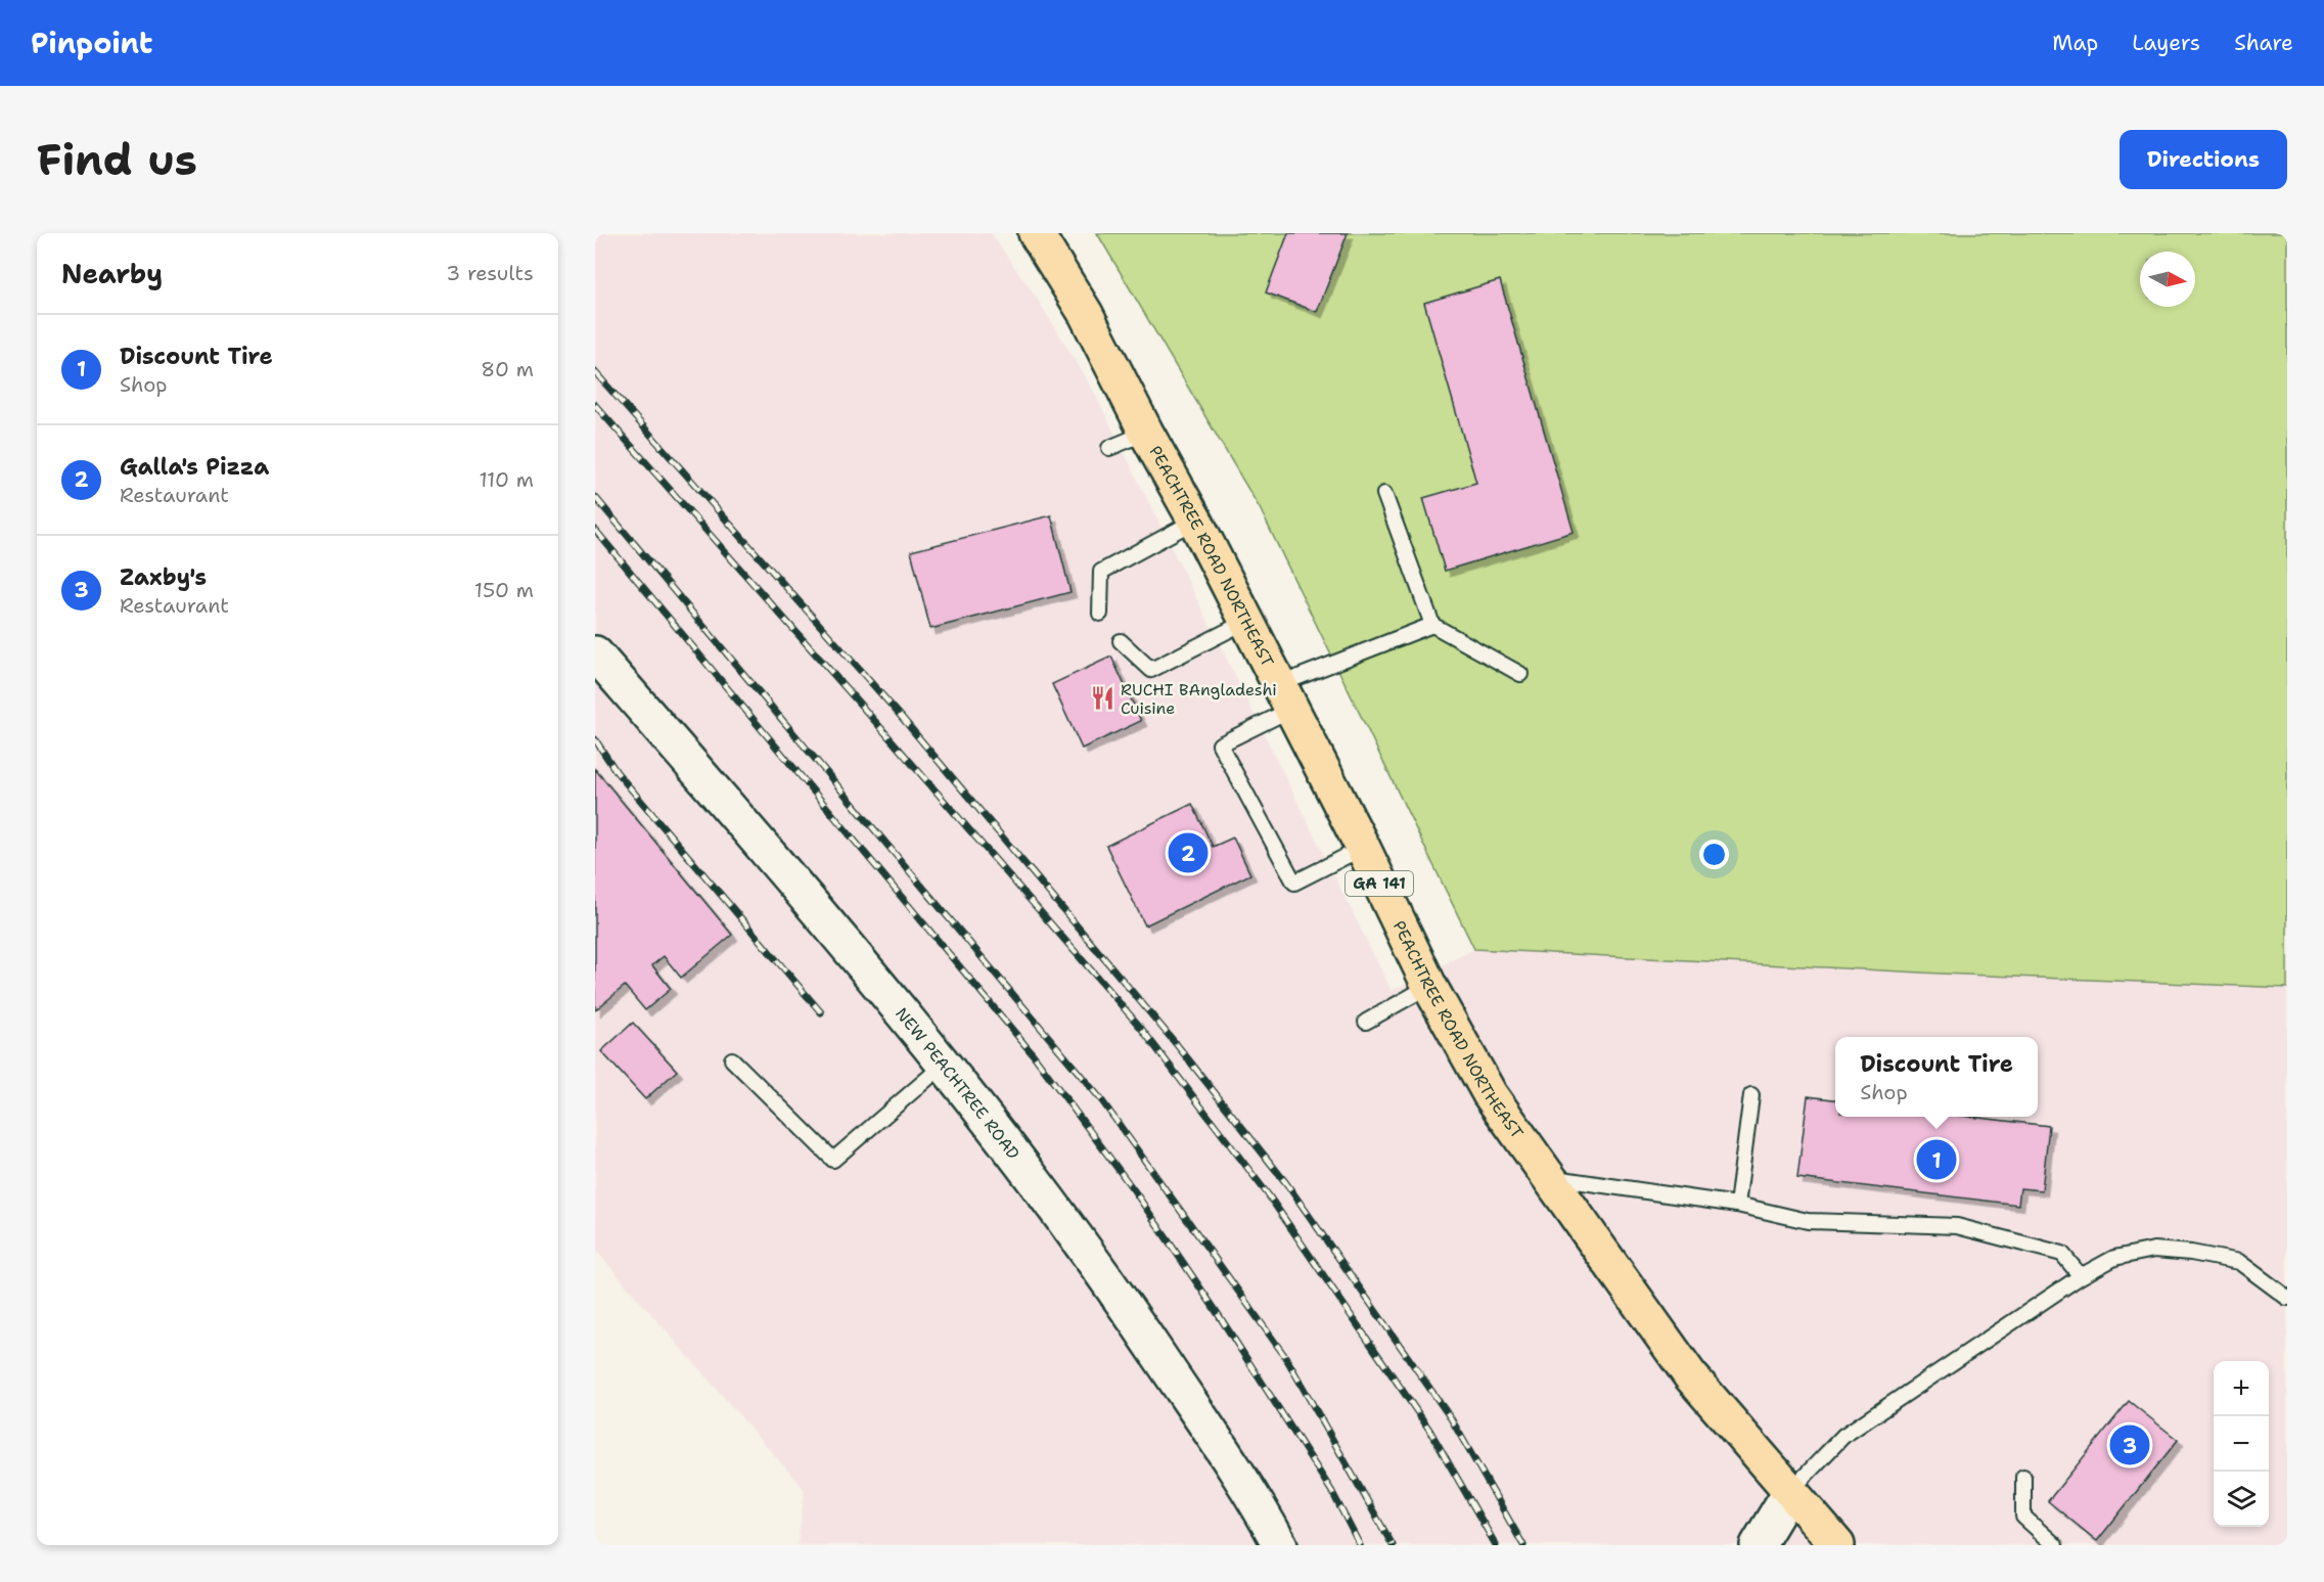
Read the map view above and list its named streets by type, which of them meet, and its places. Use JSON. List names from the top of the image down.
{
  "streets": {
    "highway": ["PEACHTREE ROAD NORTHEAST", "GA 141"],
    "street": ["NEW PEACHTREE ROAD"]
  },
  "crossings": [
    ["PEACHTREE ROAD NORTHEAST", "GA 141"]
  ],
  "places": {
    "restaurant": ["RUCHI BAngladeshi Cuisine"]
  },
  "north": "right",
  "page": {
    "header": "Pinpoint",
    "nav": ["Map", "Layers", "Share"],
    "buttons": "Directions",
    "title": "Find us",
    "heading": ["Nearby", "3 results"],
    "list": [
      {
        "mark": "1",
        "name": "Discount Tire",
        "note": "Shop",
        "value": "80 m"
      },
      {
        "mark": "2",
        "name": "Galla's Pizza",
        "note": "Restaurant",
        "value": "110 m"
      },
      {
        "mark": "3",
        "name": "Zaxby's",
        "note": "Restaurant",
        "value": "150 m"
      }
    ],
    "pins": ["2", "1", "3"],
    "popup": ["Discount Tire", "Shop"],
    "map_buttons": ["+", "−"]
  }
}
